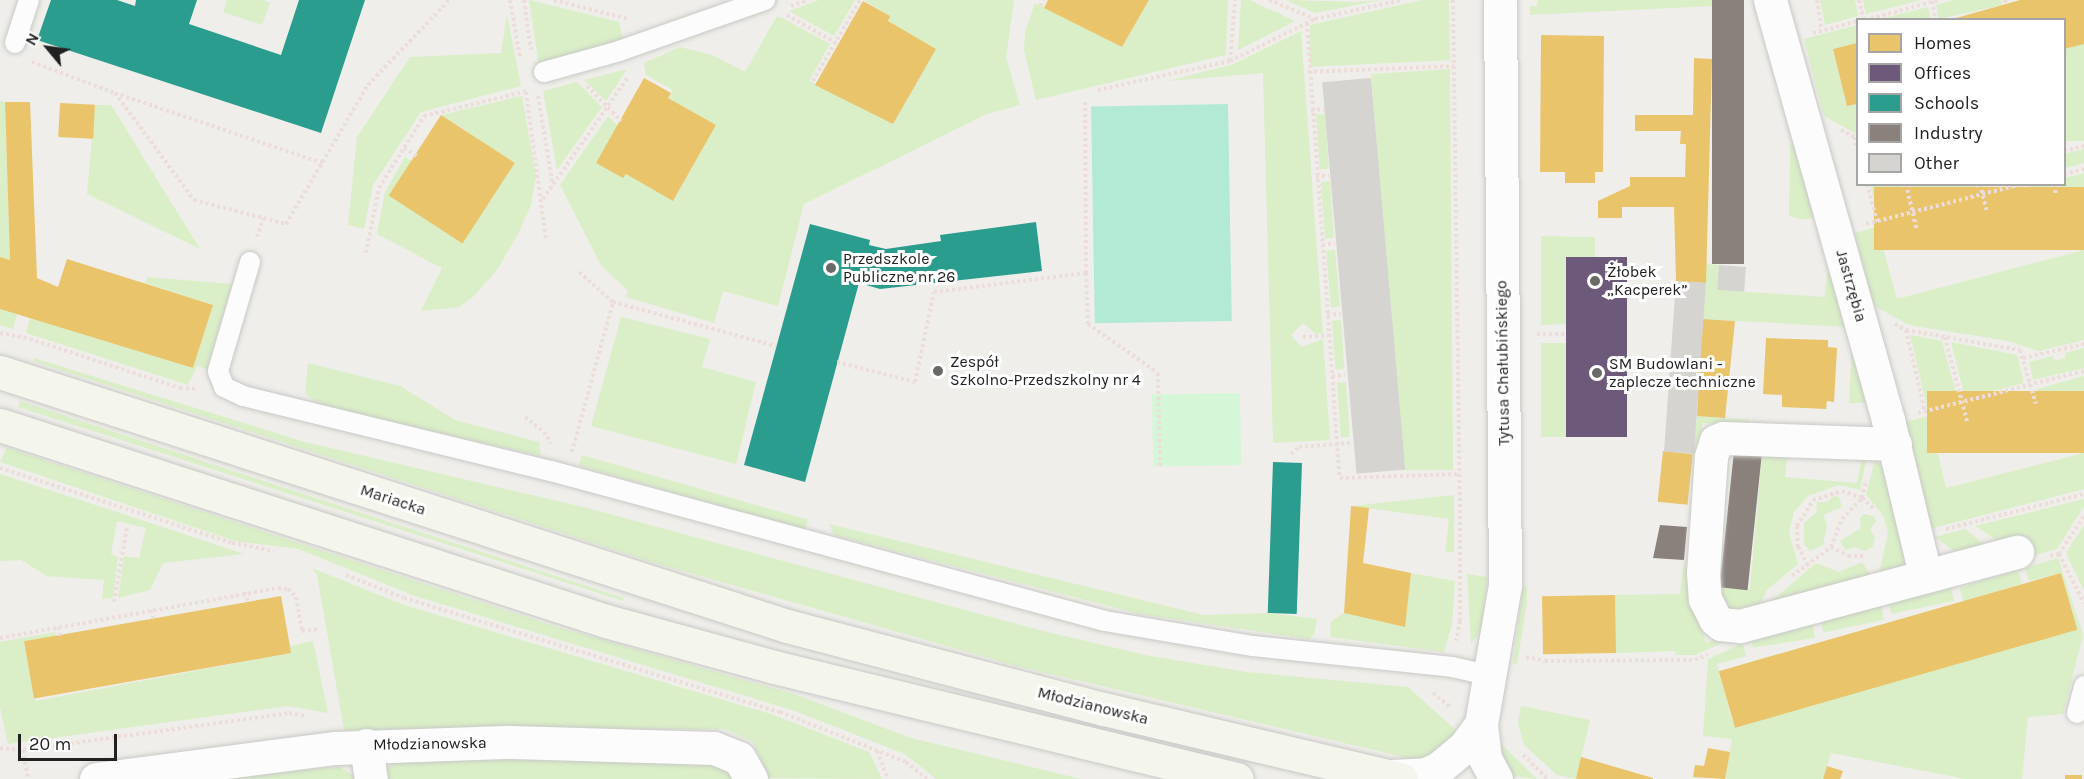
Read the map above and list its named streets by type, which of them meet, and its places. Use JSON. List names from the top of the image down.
{
  "streets": {
    "main road": ["Mariacka", "Młodzianowska"],
    "street": ["Jastrzębia", "Tytusa Chałubińskiego"]
  },
  "crossings": [
    ["Tytusa Chałubińskiego", "Młodzianowska"],
    ["Mariacka", "Młodzianowska"]
  ],
  "places": [
    "Przedszkole Publiczne nr 26",
    "Żłobek „Kacperek”",
    "Zespół Szkolno-Przedszkolny nr 4",
    "SM Budowlani - zaplecze techniczne"
  ],
  "legend": [
    "Homes",
    "Offices",
    "Schools",
    "Industry",
    "Other"
  ],
  "scale_bar": "20 m",
  "north": "top left"
}
